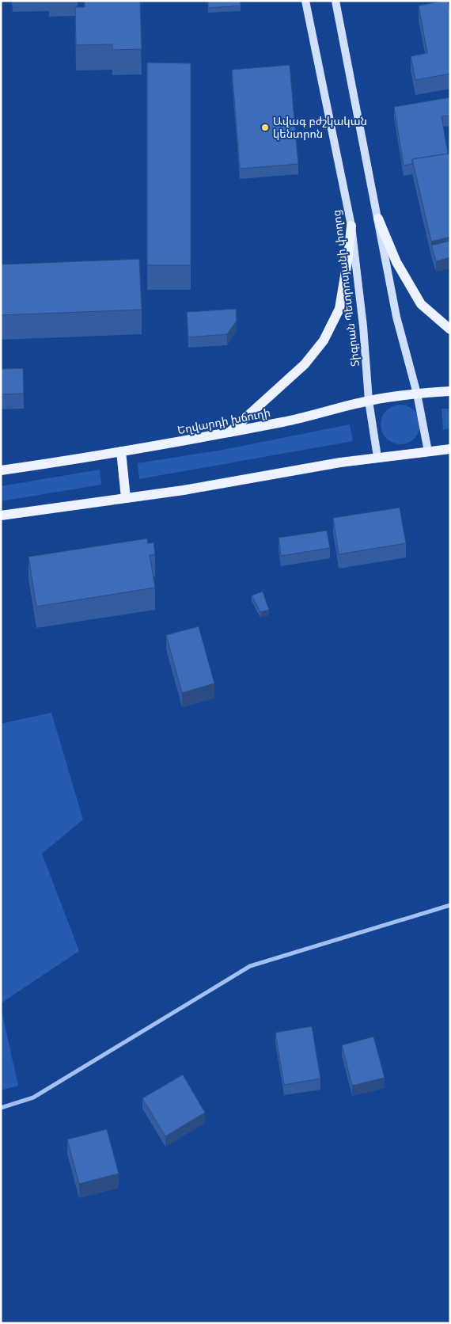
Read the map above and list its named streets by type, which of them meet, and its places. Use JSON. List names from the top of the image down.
{
  "streets": {
    "main road": ["Տիգրան Պետրոսյանի փողոց", "Եղվարդի խճուղի"]
  },
  "crossings": [
    ["Տիգրան Պետրոսյանի փողոց", "Եղվարդի խճուղի"]
  ],
  "places": ["Ավագ բժշկական կենտրոն"]
}
